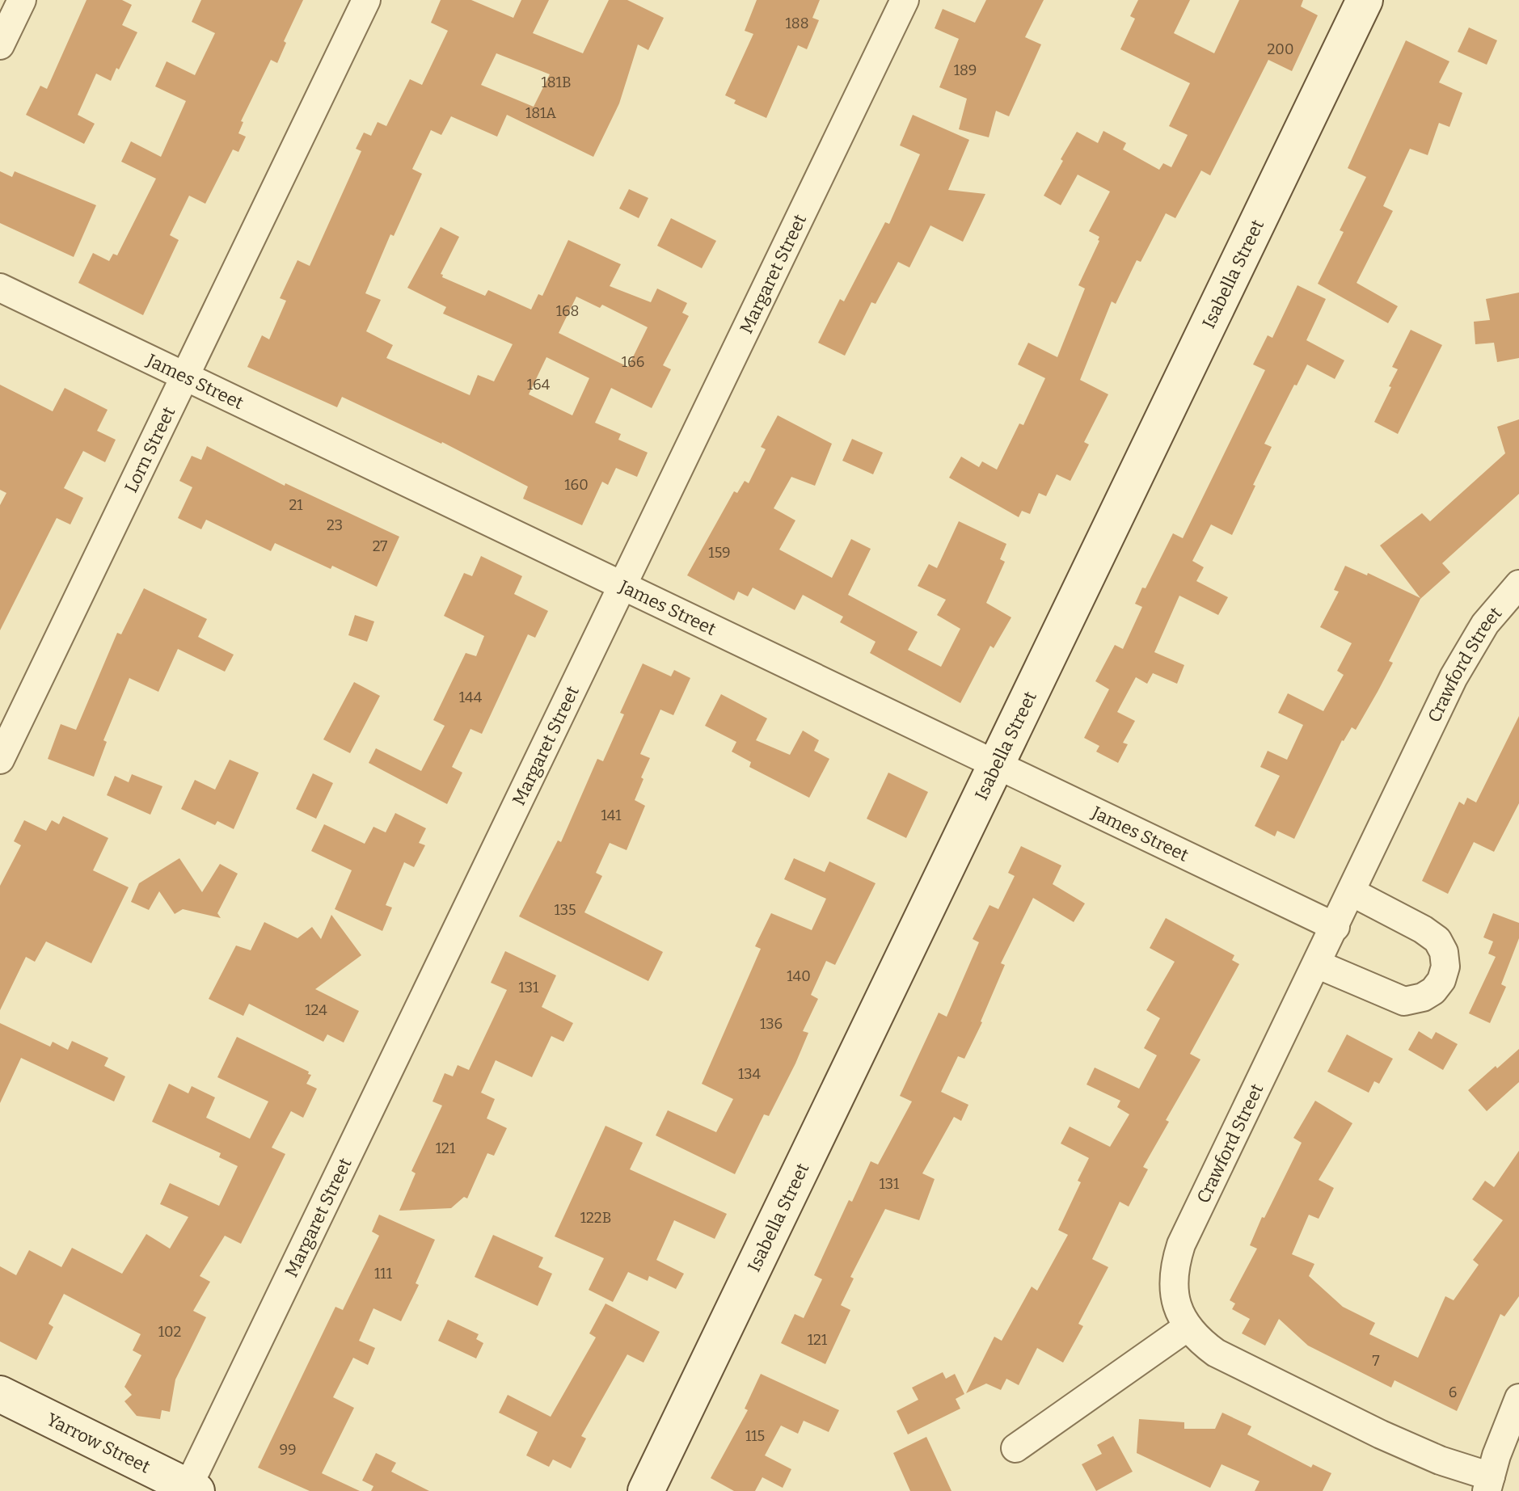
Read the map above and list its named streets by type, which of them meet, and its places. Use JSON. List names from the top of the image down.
{
  "streets": {
    "street": [
      "Margaret Street",
      "Isabella Street",
      "James Street",
      "Lorn Street",
      "Crawford Street",
      "Yarrow Street"
    ]
  },
  "crossings": [
    ["Margaret Street", "James Street"],
    ["Margaret Street", "Yarrow Street"],
    ["Isabella Street", "James Street"],
    ["James Street", "Lorn Street"],
    ["James Street", "Crawford Street"]
  ],
  "house_numbers": [
    "188",
    "200",
    "189",
    "181B",
    "181A",
    "168",
    "166",
    "164",
    "160",
    "21",
    "23",
    "27",
    "159",
    "144",
    "141",
    "135",
    "140",
    "131",
    "124",
    "136",
    "134",
    "121",
    "131",
    "122B",
    "111",
    "102",
    "121",
    "7",
    "6",
    "115",
    "99"
  ]
}
